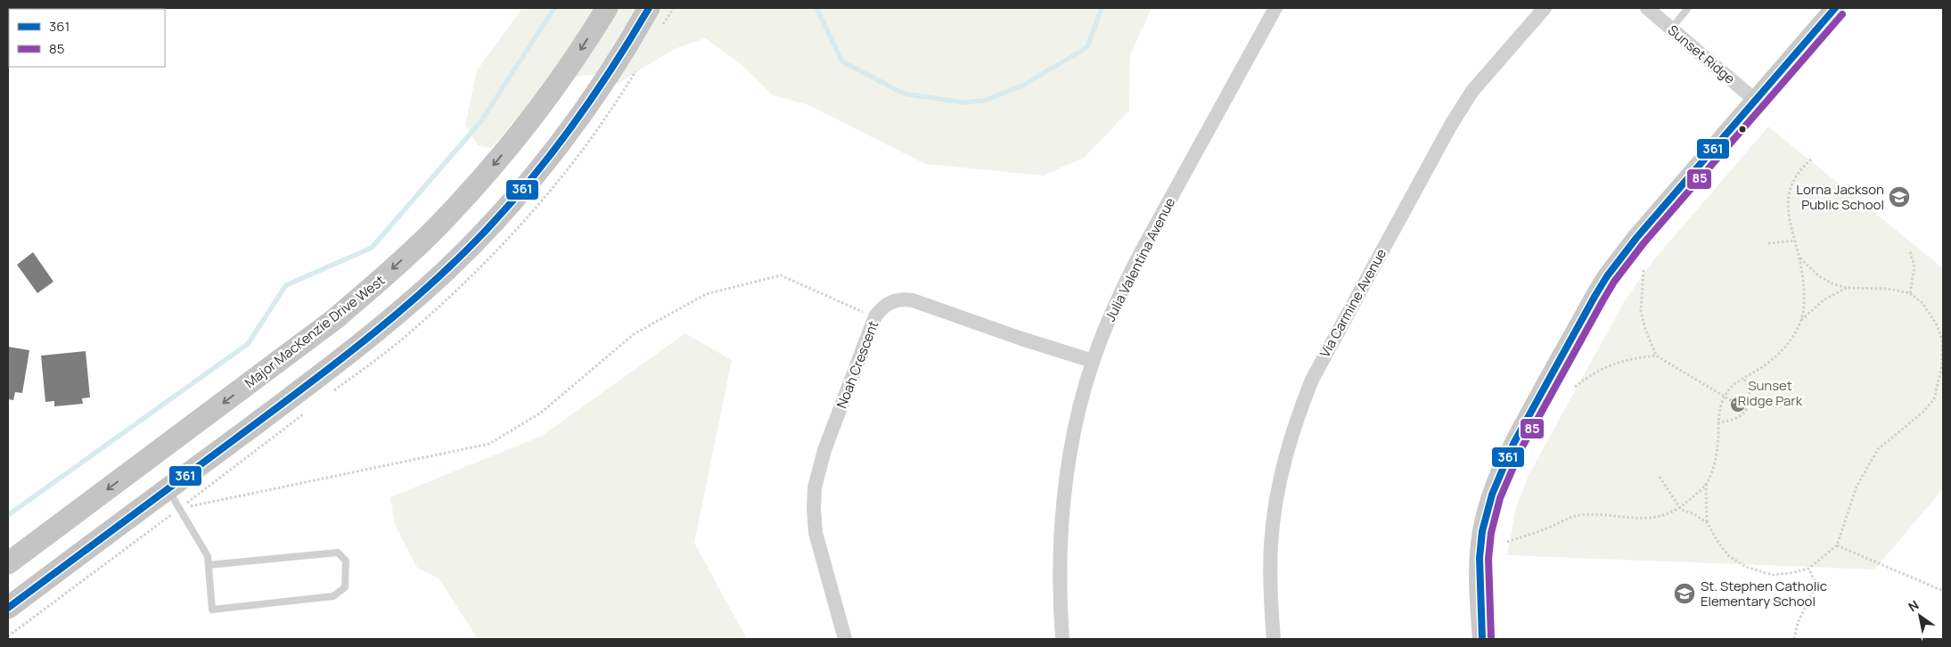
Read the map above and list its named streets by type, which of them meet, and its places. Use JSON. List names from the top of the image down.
{
  "streets": {
    "main road": ["Major MacKenzie Drive West"],
    "street": [
      "Sunset Ridge",
      "Julia Valentina Avenue",
      "Via Carmine Avenue",
      "Noah Crescent"
    ]
  },
  "crossings": [
    ["Julia Valentina Avenue", "Noah Crescent"]
  ],
  "parks": ["Sunset Ridge Park"],
  "places": {
    "school or university": ["Lorna Jackson Public School", "St. Stephen Catholic Elementary School"]
  },
  "lines": ["transit line 361", "transit line 85"],
  "legend": ["361", "85"],
  "north": "top left"
}
